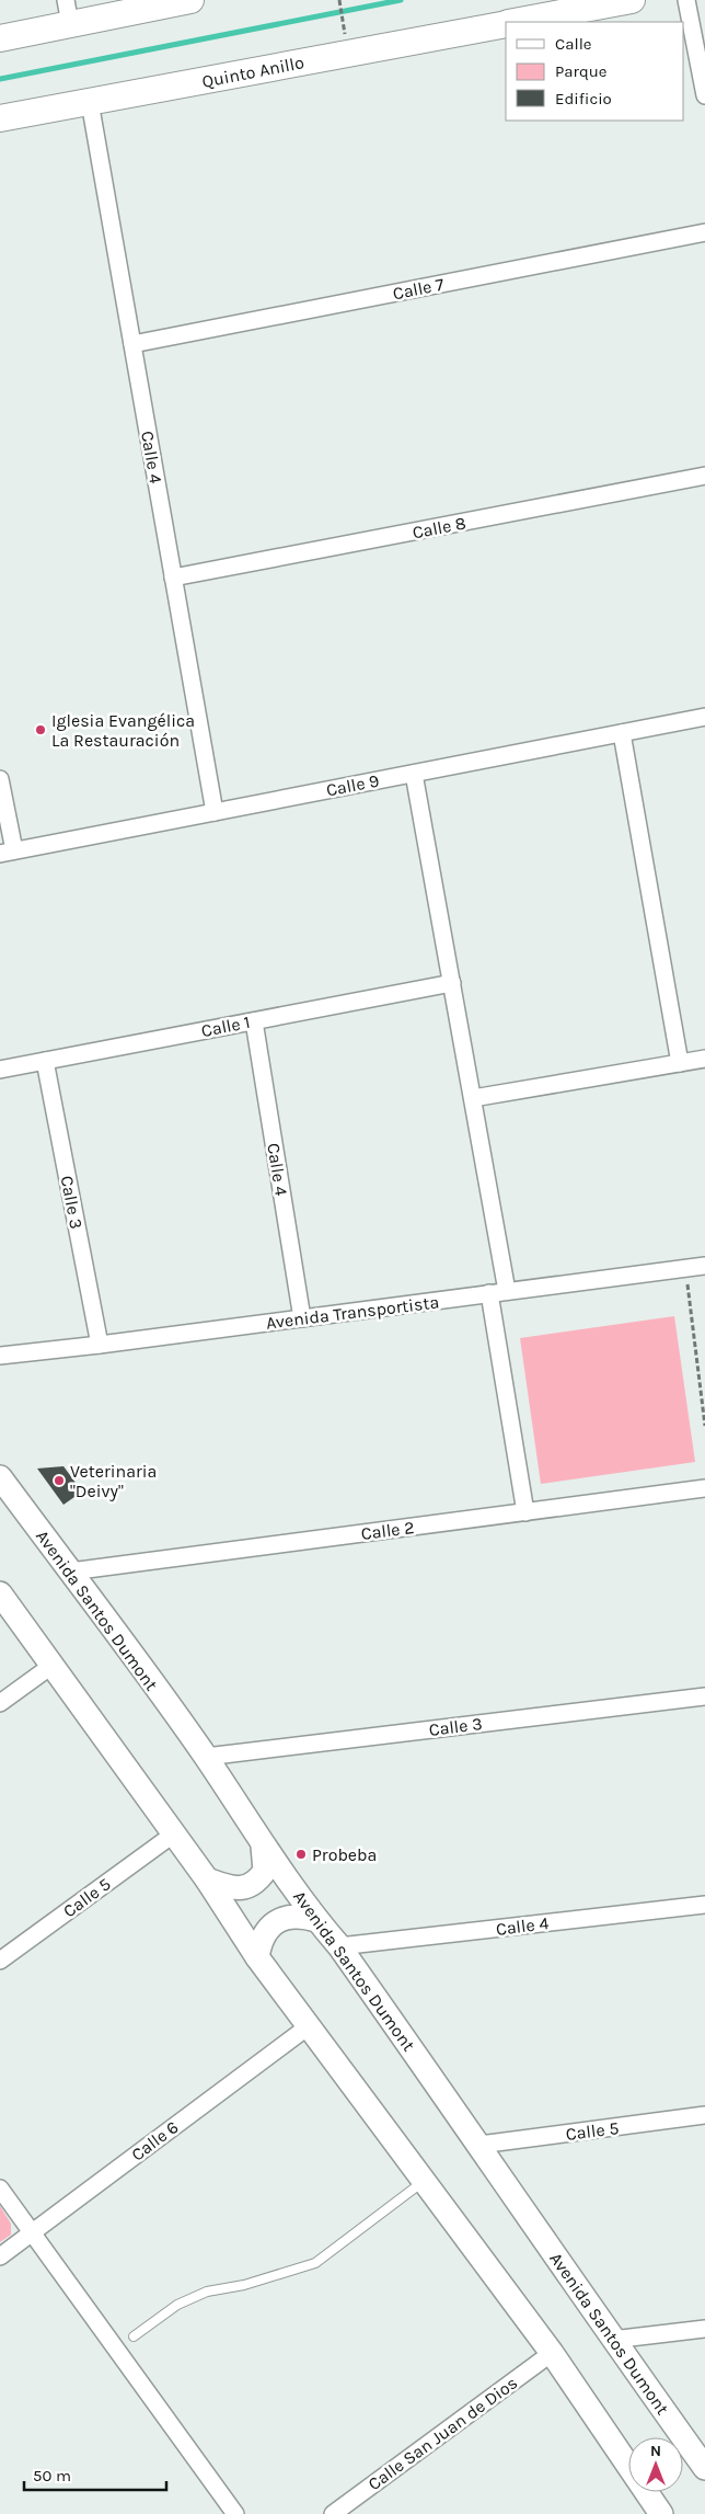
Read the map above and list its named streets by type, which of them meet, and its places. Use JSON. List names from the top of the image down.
{
  "streets": {
    "main road": ["Quinto Anillo", "Avenida Santos Dumont"],
    "street": [
      "Calle 7",
      "Calle 4",
      "Calle 8",
      "Calle 9",
      "Calle 1",
      "Calle 3",
      "Avenida Transportista",
      "Calle 2",
      "Calle 5",
      "Calle 6",
      "Calle San Juan de Dios"
    ]
  },
  "crossings": [
    ["Quinto Anillo", "Calle 4"],
    ["Calle 7", "Calle 4"],
    ["Calle 4", "Calle 8"],
    ["Calle 4", "Calle 9"],
    ["Calle 4", "Calle 1"],
    ["Calle 4", "Avenida Transportista"],
    ["Calle 4", "Avenida Santos Dumont"],
    ["Calle 1", "Calle 3"],
    ["Calle 3", "Avenida Transportista"],
    ["Calle 3", "Avenida Santos Dumont"],
    ["Calle 2", "Avenida Santos Dumont"],
    ["Avenida Santos Dumont", "Calle 5"]
  ],
  "places": ["Iglesia Evangélica La Restauración", "Veterinaria \"Deivy\"", "Probeba"],
  "legend": ["Calle", "Parque", "Edificio"],
  "scale_bar": "50 m",
  "north": "top"
}
